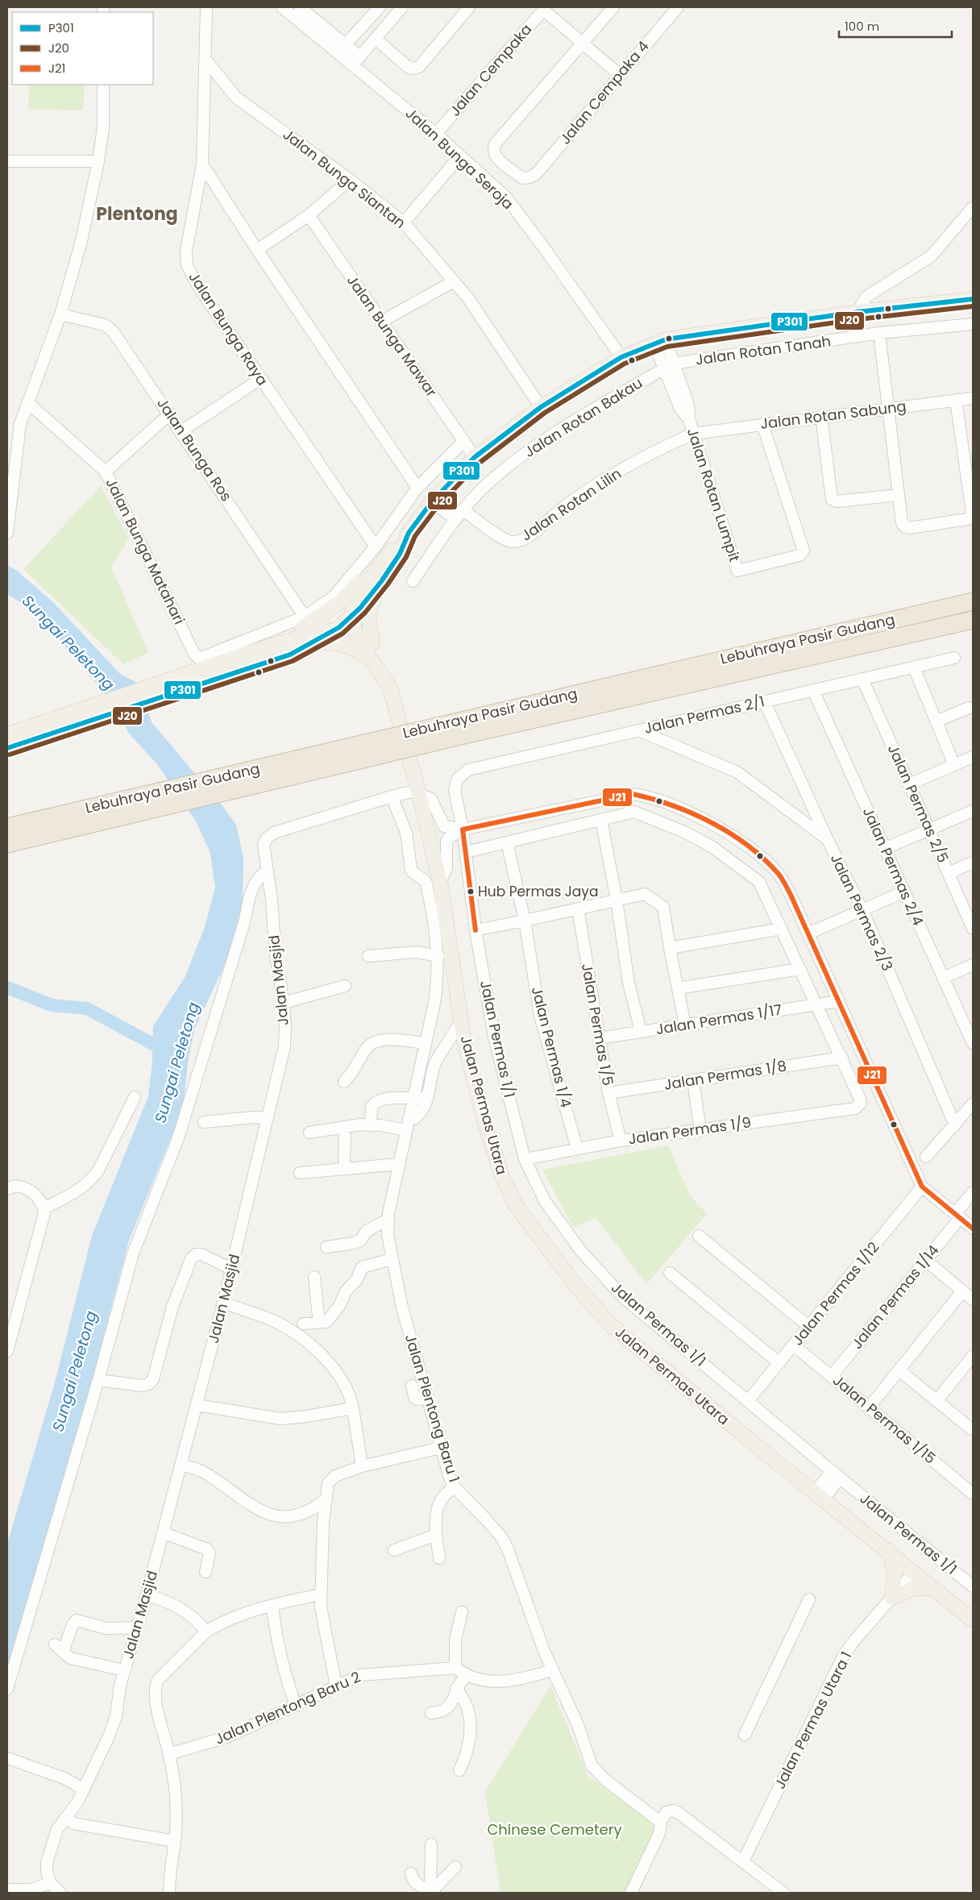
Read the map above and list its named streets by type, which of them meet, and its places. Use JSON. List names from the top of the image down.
{
  "streets": {
    "highway": ["Lebuhraya Pasir Gudang"],
    "main road": ["Jalan Permas Utara"],
    "street": [
      "Jalan Cempaka",
      "Jalan Cempaka 4",
      "Jalan Bunga Seroja",
      "Jalan Bunga Siantan",
      "Jalan Bunga Raya",
      "Jalan Bunga Mawar",
      "Jalan Rotan Tanah",
      "Jalan Rotan Sabung",
      "Jalan Rotan Bakau",
      "Jalan Bunga Ros",
      "Jalan Rotan Lumpit",
      "Jalan Rotan Lilin",
      "Jalan Bunga Matahari",
      "Jalan Permas 2/1",
      "Jalan Permas 2/5",
      "Jalan Permas 2/4",
      "Jalan Permas 2/3",
      "Jalan Masjid",
      "Jalan Permas 1/17",
      "Jalan Permas 1/5",
      "Jalan Permas 1/1",
      "Jalan Permas 1/4",
      "Jalan Permas 1/8",
      "Jalan Permas 1/9",
      "Jalan Permas 1/12",
      "Jalan Permas 1/14",
      "Jalan Plentong Baru 1",
      "Jalan Permas 1/15",
      "Jalan Plentong Baru 2",
      "Jalan Permas Utara 1"
    ]
  },
  "crossings": [
    ["Jalan Cempaka", "Jalan Bunga Seroja"],
    ["Jalan Bunga Siantan", "Jalan Bunga Raya"],
    ["Jalan Rotan Tanah", "Jalan Rotan Bakau"],
    ["Jalan Rotan Tanah", "Jalan Rotan Lumpit"],
    ["Jalan Rotan Sabung", "Jalan Rotan Lumpit"],
    ["Jalan Rotan Sabung", "Jalan Rotan Lilin"],
    ["Jalan Rotan Bakau", "Jalan Rotan Lumpit"],
    ["Jalan Rotan Bakau", "Jalan Rotan Lilin"],
    ["Jalan Bunga Ros", "Jalan Bunga Matahari"],
    ["Jalan Rotan Lumpit", "Jalan Rotan Lilin"],
    ["Jalan Permas 2/1", "Jalan Permas 2/5"],
    ["Jalan Permas 2/1", "Jalan Permas 2/4"],
    ["Jalan Permas 2/1", "Jalan Permas 2/3"],
    ["Jalan Permas 2/1", "Jalan Permas 1/1"],
    ["Jalan Masjid", "Jalan Permas Utara"],
    ["Jalan Masjid", "Jalan Plentong Baru 1"],
    ["Jalan Permas 1/17", "Jalan Permas 1/5"],
    ["Jalan Permas 1/5", "Jalan Permas 1/8"],
    ["Jalan Permas 1/5", "Jalan Permas 1/9"],
    ["Jalan Permas 1/1", "Jalan Permas 1/9"],
    ["Jalan Permas 1/1", "Jalan Permas 1/12"],
    ["Jalan Permas 1/4", "Jalan Permas 1/9"],
    ["Jalan Permas 1/8", "Jalan Permas 1/9"],
    ["Jalan Permas Utara", "Jalan Permas Utara 1"],
    ["Jalan Permas 1/12", "Jalan Permas 1/15"],
    ["Jalan Permas 1/14", "Jalan Permas 1/15"]
  ],
  "districts": ["Plentong"],
  "water": ["Sungai Peletong"],
  "parks": ["Chinese Cemetery"],
  "places": ["Hub Permas Jaya"],
  "lines": ["transit line P301", "transit line J20", "transit line J21"],
  "legend": ["P301", "J20", "J21"],
  "scale_bar": "100 m"
}
